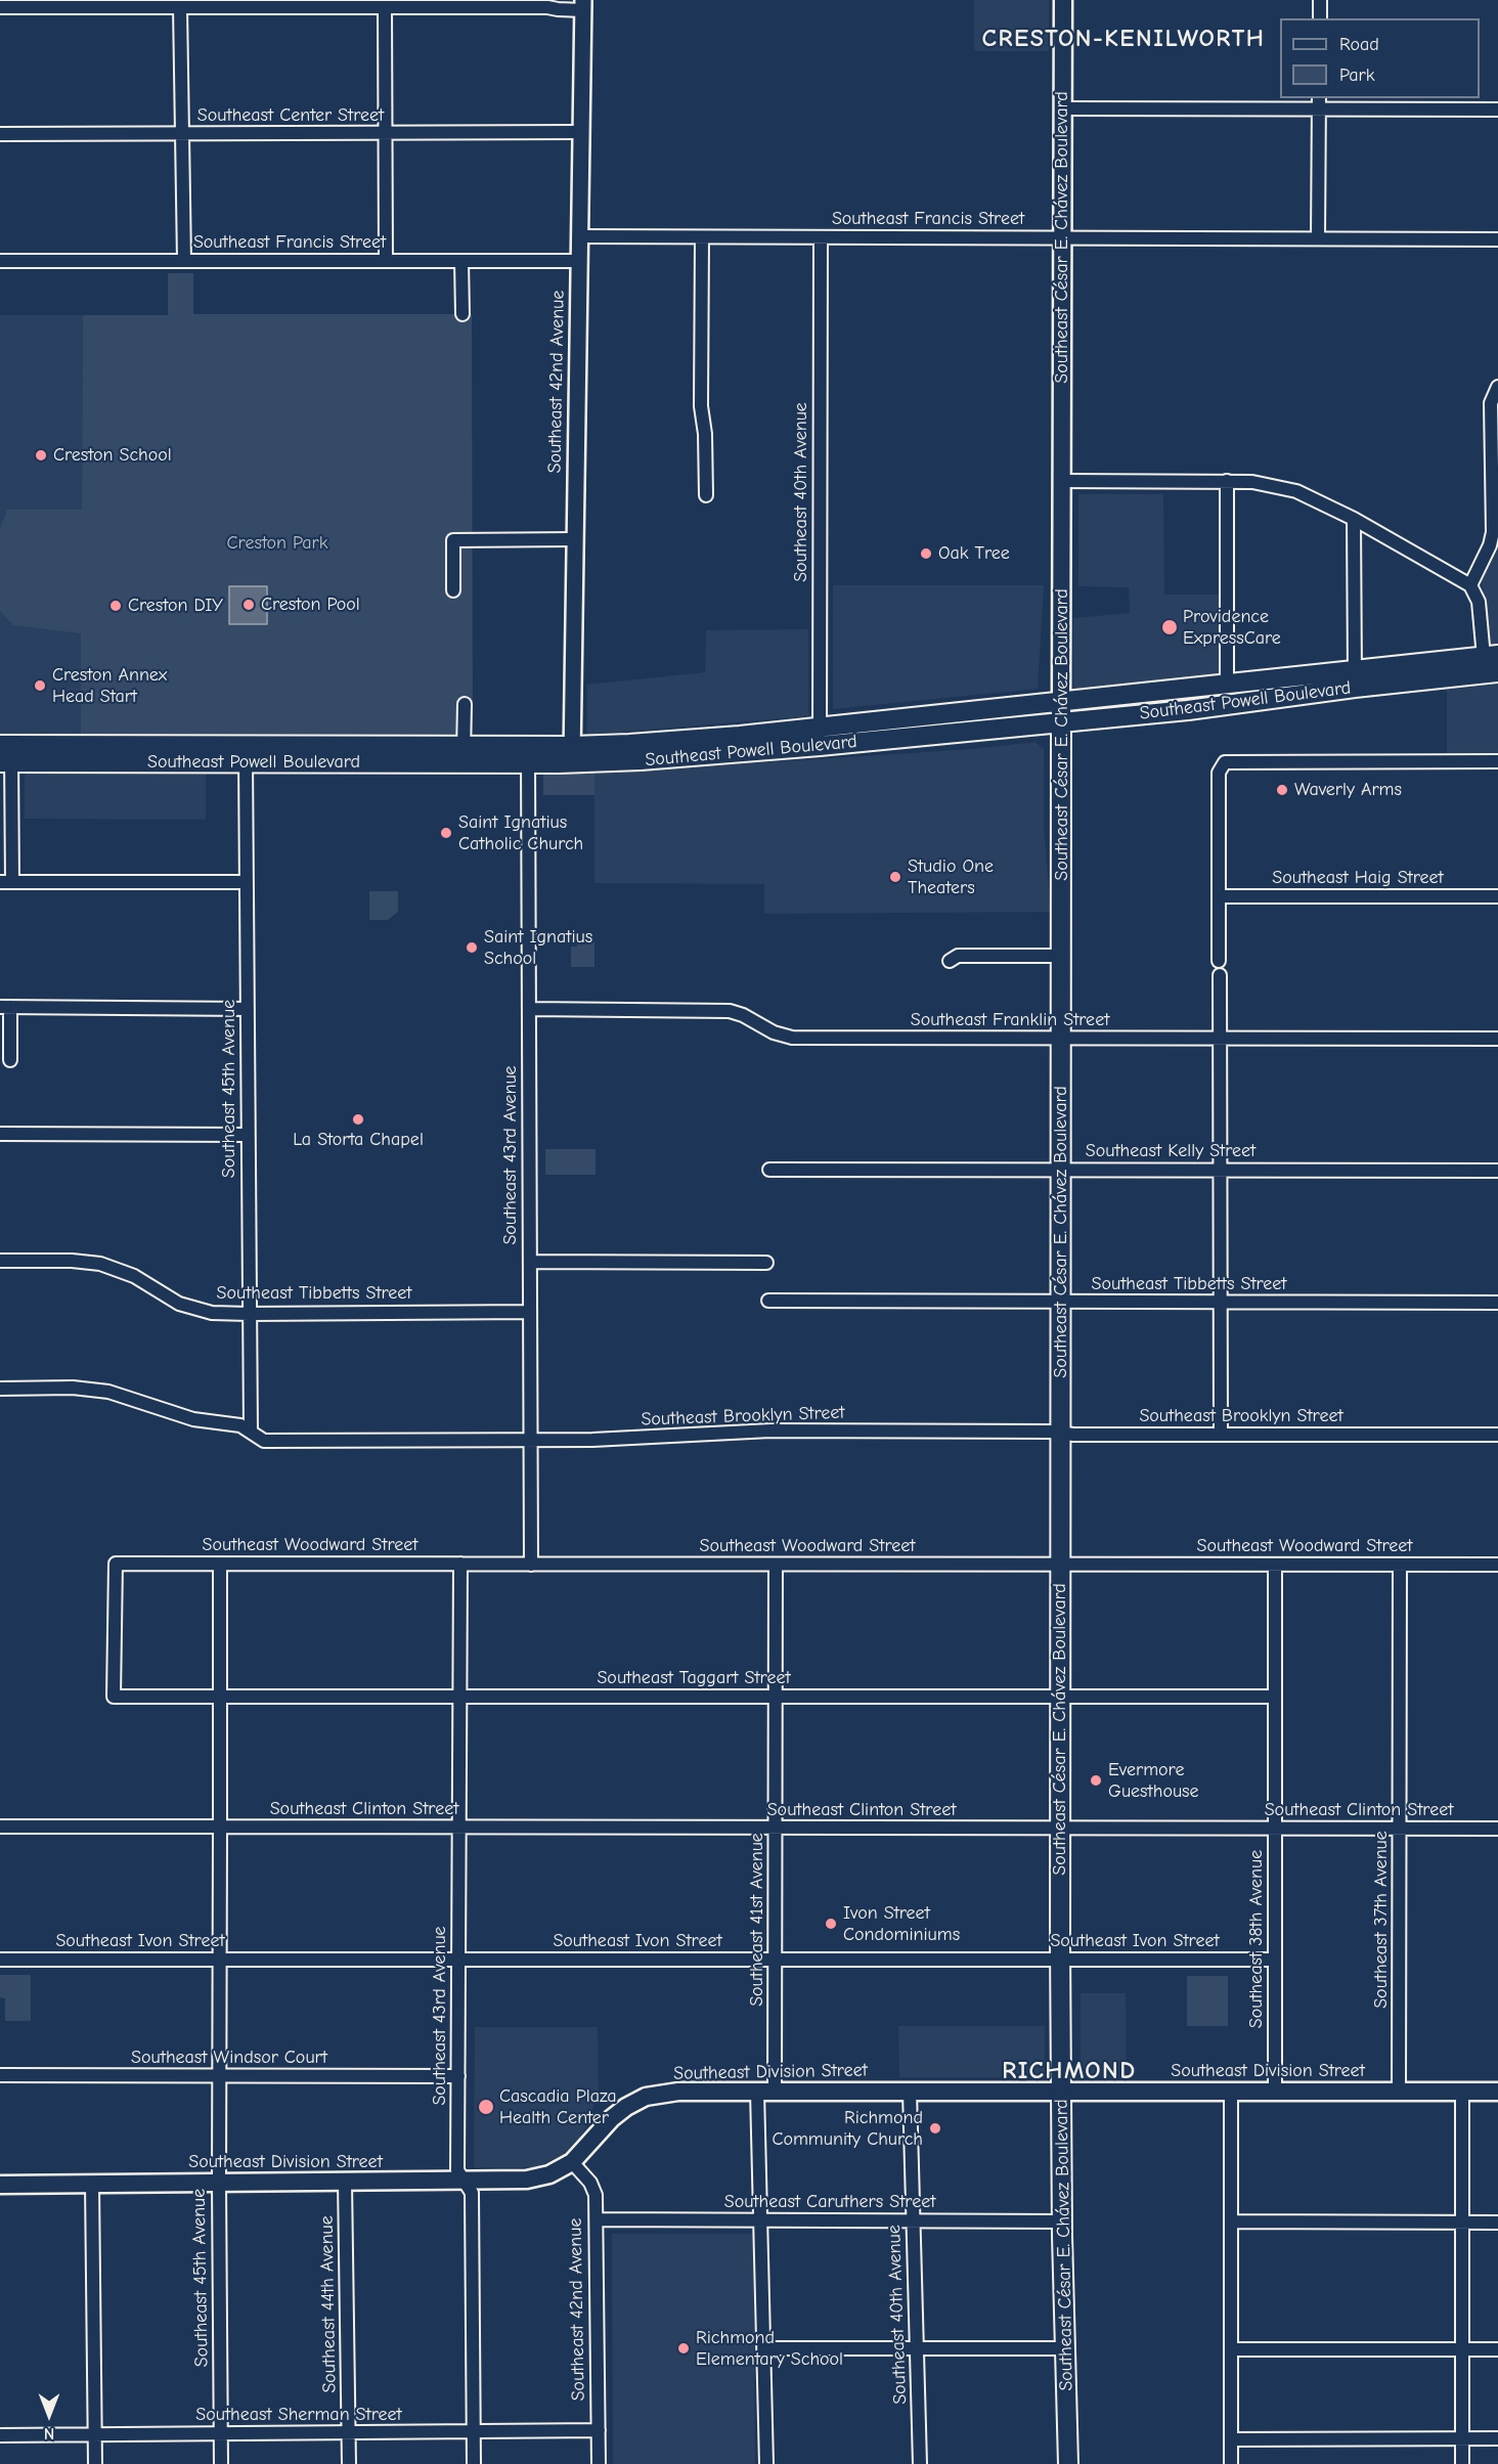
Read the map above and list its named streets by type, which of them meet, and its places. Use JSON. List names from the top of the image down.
{
  "streets": {
    "main road": ["Southeast César E. Chávez Boulevard", "Southeast Powell Boulevard", "Southeast Division Street"],
    "street": [
      "Southeast Center Street",
      "Southeast Francis Street",
      "Southeast 42nd Avenue",
      "Southeast 40th Avenue",
      "Southeast Haig Street",
      "Southeast Franklin Street",
      "Southeast 45th Avenue",
      "Southeast Kelly Street",
      "Southeast 43rd Avenue",
      "Southeast Tibbetts Street",
      "Southeast Brooklyn Street",
      "Southeast Woodward Street",
      "Southeast Taggart Street",
      "Southeast Clinton Street",
      "Southeast 41st Avenue",
      "Southeast 37th Avenue",
      "Southeast 38th Avenue",
      "Southeast Ivon Street",
      "Southeast Windsor Court",
      "Southeast Caruthers Street",
      "Southeast 44th Avenue",
      "Southeast Sherman Street"
    ]
  },
  "crossings": [
    ["Southeast Center Street", "Southeast 42nd Avenue"],
    ["Southeast Francis Street", "Southeast César E. Chávez Boulevard"],
    ["Southeast Francis Street", "Southeast 42nd Avenue"],
    ["Southeast Francis Street", "Southeast 40th Avenue"],
    ["Southeast César E. Chávez Boulevard", "Southeast Powell Boulevard"],
    ["Southeast César E. Chávez Boulevard", "Southeast Franklin Street"],
    ["Southeast César E. Chávez Boulevard", "Southeast Kelly Street"],
    ["Southeast César E. Chávez Boulevard", "Southeast Tibbetts Street"],
    ["Southeast César E. Chávez Boulevard", "Southeast Brooklyn Street"],
    ["Southeast César E. Chávez Boulevard", "Southeast Woodward Street"],
    ["Southeast César E. Chávez Boulevard", "Southeast Taggart Street"],
    ["Southeast César E. Chávez Boulevard", "Southeast Clinton Street"],
    ["Southeast César E. Chávez Boulevard", "Southeast Ivon Street"],
    ["Southeast César E. Chávez Boulevard", "Southeast Division Street"],
    ["Southeast César E. Chávez Boulevard", "Southeast Caruthers Street"],
    ["Southeast 42nd Avenue", "Southeast Powell Boulevard"],
    ["Southeast 42nd Avenue", "Southeast Division Street"],
    ["Southeast 42nd Avenue", "Southeast Caruthers Street"],
    ["Southeast 42nd Avenue", "Southeast Sherman Street"],
    ["Southeast 40th Avenue", "Southeast Powell Boulevard"],
    ["Southeast 40th Avenue", "Southeast Division Street"],
    ["Southeast 40th Avenue", "Southeast Caruthers Street"],
    ["Southeast Powell Boulevard", "Southeast 45th Avenue"],
    ["Southeast Powell Boulevard", "Southeast 43rd Avenue"],
    ["Southeast Franklin Street", "Southeast 43rd Avenue"],
    ["Southeast 45th Avenue", "Southeast Tibbetts Street"],
    ["Southeast 45th Avenue", "Southeast Brooklyn Street"],
    ["Southeast 45th Avenue", "Southeast Woodward Street"],
    ["Southeast 45th Avenue", "Southeast Taggart Street"],
    ["Southeast 45th Avenue", "Southeast Clinton Street"],
    ["Southeast 45th Avenue", "Southeast Ivon Street"],
    ["Southeast 45th Avenue", "Southeast Windsor Court"],
    ["Southeast 45th Avenue", "Southeast Division Street"],
    ["Southeast 45th Avenue", "Southeast Sherman Street"],
    ["Southeast 43rd Avenue", "Southeast Tibbetts Street"],
    ["Southeast 43rd Avenue", "Southeast Brooklyn Street"],
    ["Southeast 43rd Avenue", "Southeast Woodward Street"],
    ["Southeast 43rd Avenue", "Southeast Taggart Street"],
    ["Southeast 43rd Avenue", "Southeast Clinton Street"],
    ["Southeast 43rd Avenue", "Southeast Ivon Street"],
    ["Southeast 43rd Avenue", "Southeast Windsor Court"],
    ["Southeast 43rd Avenue", "Southeast Division Street"],
    ["Southeast 43rd Avenue", "Southeast Sherman Street"],
    ["Southeast Woodward Street", "Southeast Taggart Street"],
    ["Southeast Woodward Street", "Southeast 41st Avenue"],
    ["Southeast Woodward Street", "Southeast 37th Avenue"],
    ["Southeast Woodward Street", "Southeast 38th Avenue"],
    ["Southeast Taggart Street", "Southeast 41st Avenue"],
    ["Southeast Taggart Street", "Southeast 38th Avenue"],
    ["Southeast Clinton Street", "Southeast 41st Avenue"],
    ["Southeast Clinton Street", "Southeast 37th Avenue"],
    ["Southeast Clinton Street", "Southeast 38th Avenue"],
    ["Southeast 41st Avenue", "Southeast Ivon Street"],
    ["Southeast 41st Avenue", "Southeast Division Street"],
    ["Southeast 41st Avenue", "Southeast Caruthers Street"],
    ["Southeast 37th Avenue", "Southeast Division Street"],
    ["Southeast 38th Avenue", "Southeast Ivon Street"],
    ["Southeast 38th Avenue", "Southeast Division Street"],
    ["Southeast Division Street", "Southeast 44th Avenue"],
    ["Southeast 44th Avenue", "Southeast Sherman Street"]
  ],
  "districts": ["CRESTON-KENILWORTH", "RICHMOND"],
  "parks": ["Creston Park"],
  "places": [
    "Creston School",
    "Oak Tree",
    "Creston Pool",
    "Creston DIY",
    "Providence ExpressCare",
    "Creston Annex Head Start",
    "Waverly Arms",
    "Saint Ignatius Catholic Church",
    "Studio One Theaters",
    "Saint Ignatius School",
    "La Storta Chapel",
    "Evermore Guesthouse",
    "Ivon Street Condominiums",
    "Cascadia Plaza Health Center",
    "Richmond Community Church",
    "Richmond Elementary School"
  ],
  "legend": ["Road", "Park"],
  "north": "bottom"
}
